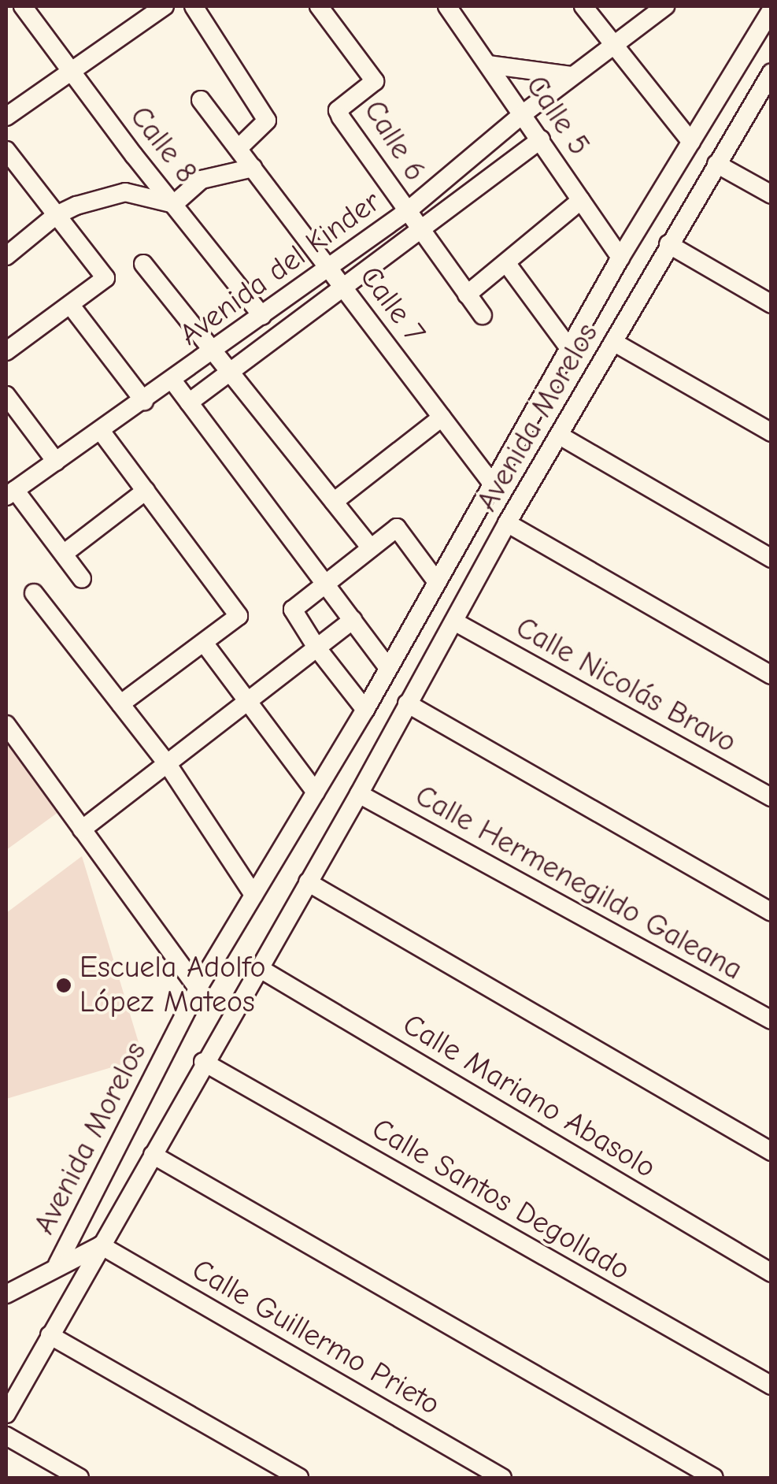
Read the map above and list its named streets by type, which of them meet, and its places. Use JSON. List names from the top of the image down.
{
  "streets": {
    "street": [
      "Calle 5",
      "Calle 6",
      "Calle 8",
      "Avenida del Kinder",
      "Calle 7",
      "Avenida Morelos",
      "Calle Nicolás Bravo",
      "Calle Hermenegildo Galeana",
      "Calle Mariano Abasolo",
      "Calle Santos Degollado",
      "Calle Guillermo Prieto"
    ]
  },
  "crossings": [
    ["Calle 5", "Avenida del Kinder"],
    ["Calle 5", "Avenida Morelos"],
    ["Calle 6", "Avenida del Kinder"],
    ["Calle 8", "Avenida del Kinder"],
    ["Avenida del Kinder", "Calle 7"],
    ["Calle 7", "Avenida Morelos"],
    ["Avenida Morelos", "Calle Nicolás Bravo"],
    ["Avenida Morelos", "Calle Hermenegildo Galeana"],
    ["Avenida Morelos", "Calle Mariano Abasolo"],
    ["Avenida Morelos", "Calle Santos Degollado"],
    ["Avenida Morelos", "Calle Guillermo Prieto"]
  ],
  "places": ["Escuela Adolfo López Mateos"]
}
